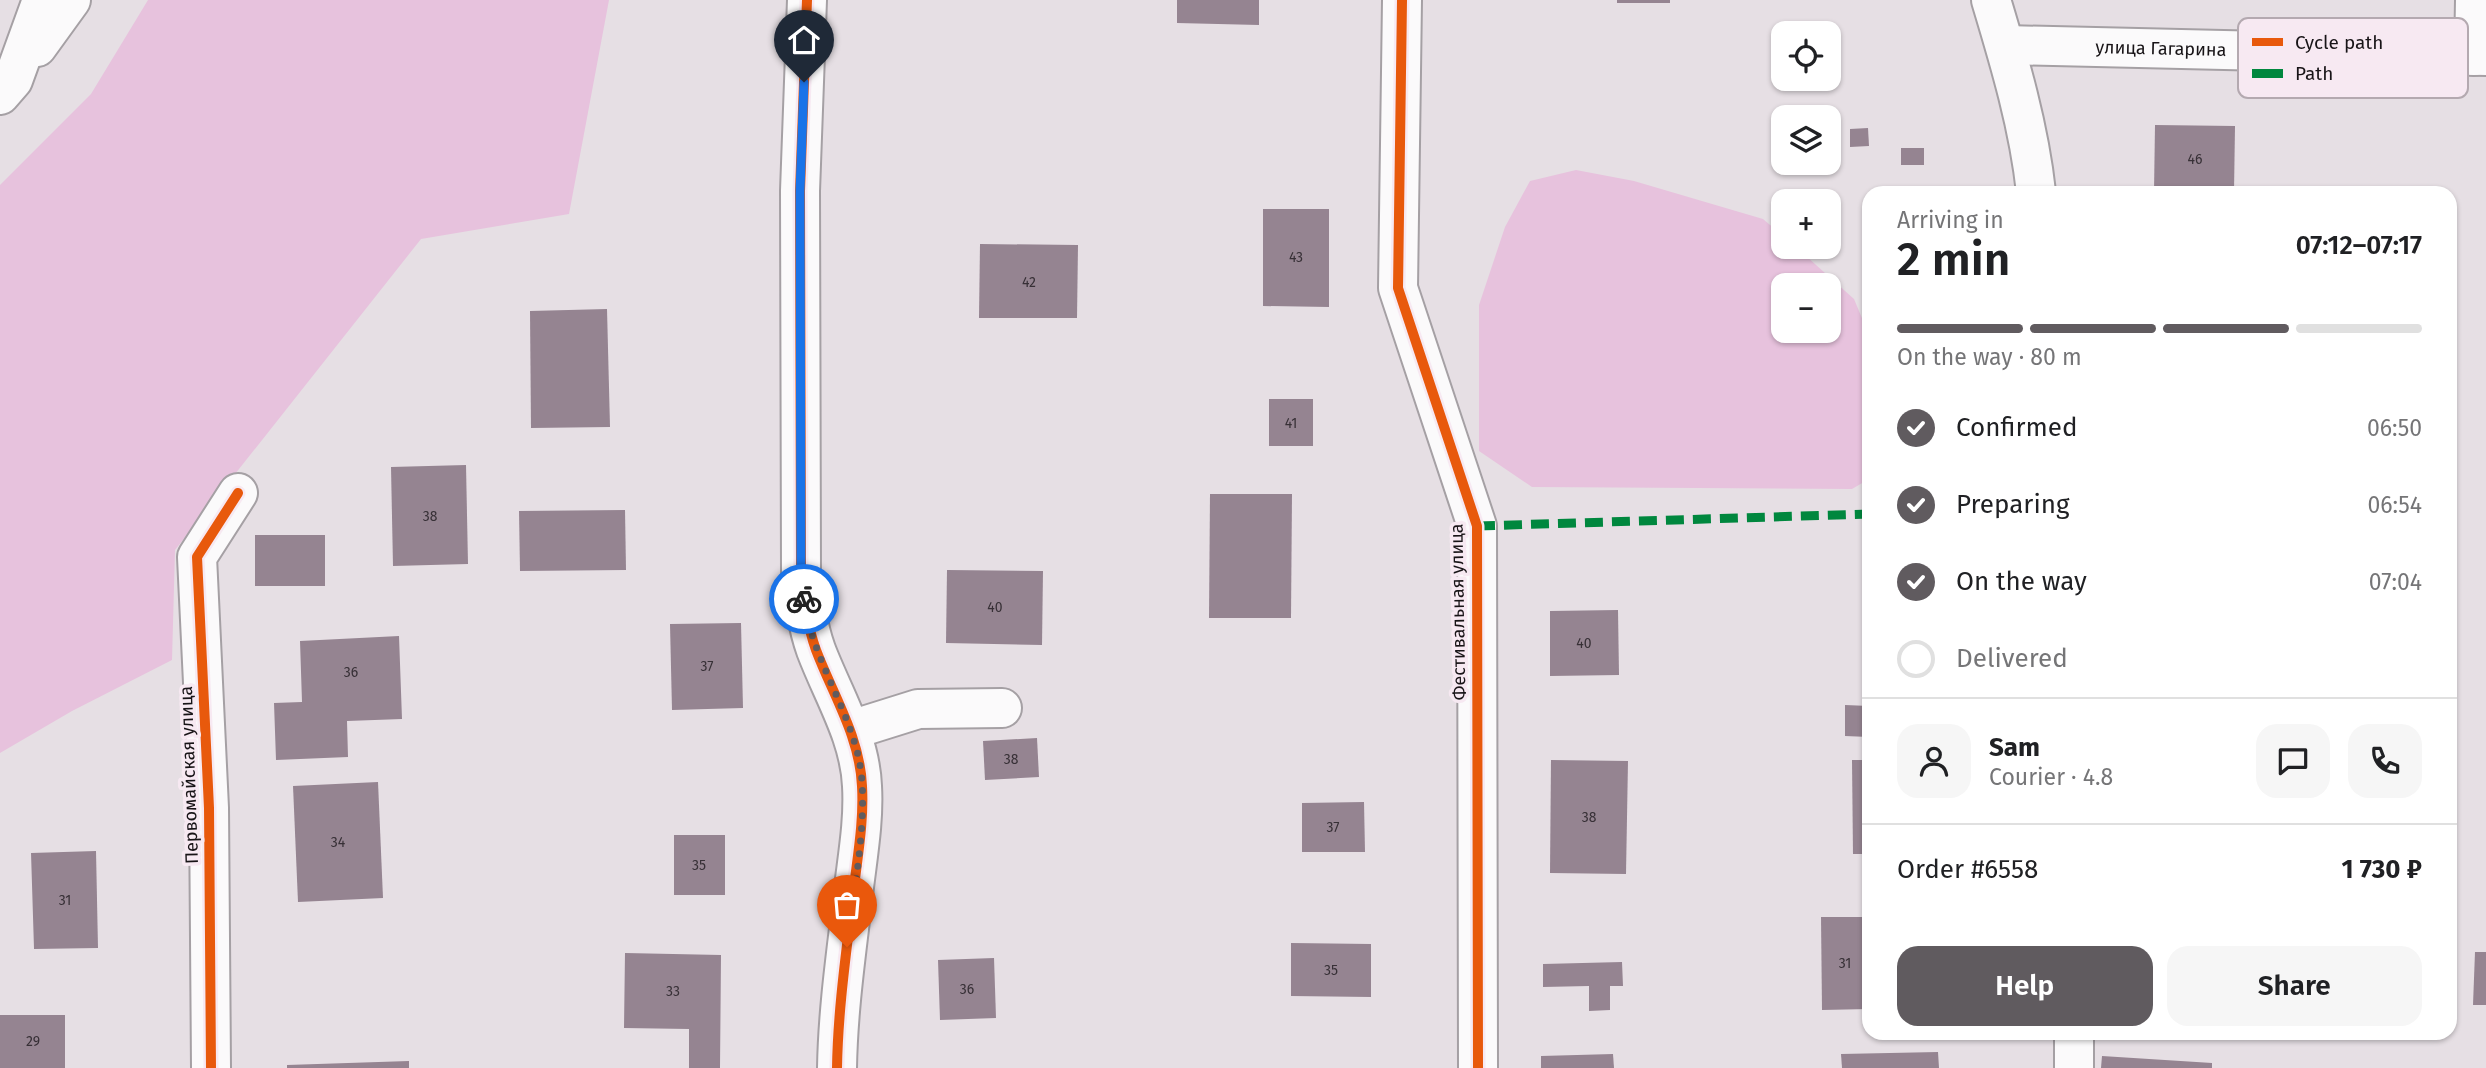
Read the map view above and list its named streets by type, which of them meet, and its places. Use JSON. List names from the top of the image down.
{
  "streets": {
    "street": ["улица Гагарина", "Фестивальная улица", "Первомайская улица"]
  },
  "house_numbers": [
    "46",
    "43",
    "42",
    "41",
    "38",
    "40",
    "40",
    "37",
    "36",
    "38",
    "38",
    "37",
    "34",
    "35",
    "31",
    "31",
    "35",
    "36",
    "33",
    "29"
  ],
  "legend": ["Cycle path", "Path"],
  "page": {
    "map_buttons": ["+", "−"],
    "heading": ["2 min", "Arriving in", "07:12–07:17"],
    "panel": [
      "Sam",
      "Courier · 4.8",
      "Order #6558",
      "1 730 ₽"
    ],
    "bar": "On the way · 80 m",
    "list": [
      ["Confirmed", "06:50"],
      ["Preparing", "06:54"],
      ["On the way", "07:04"],
      "Delivered"
    ],
    "buttons": ["Help", "Share"]
  }
}
